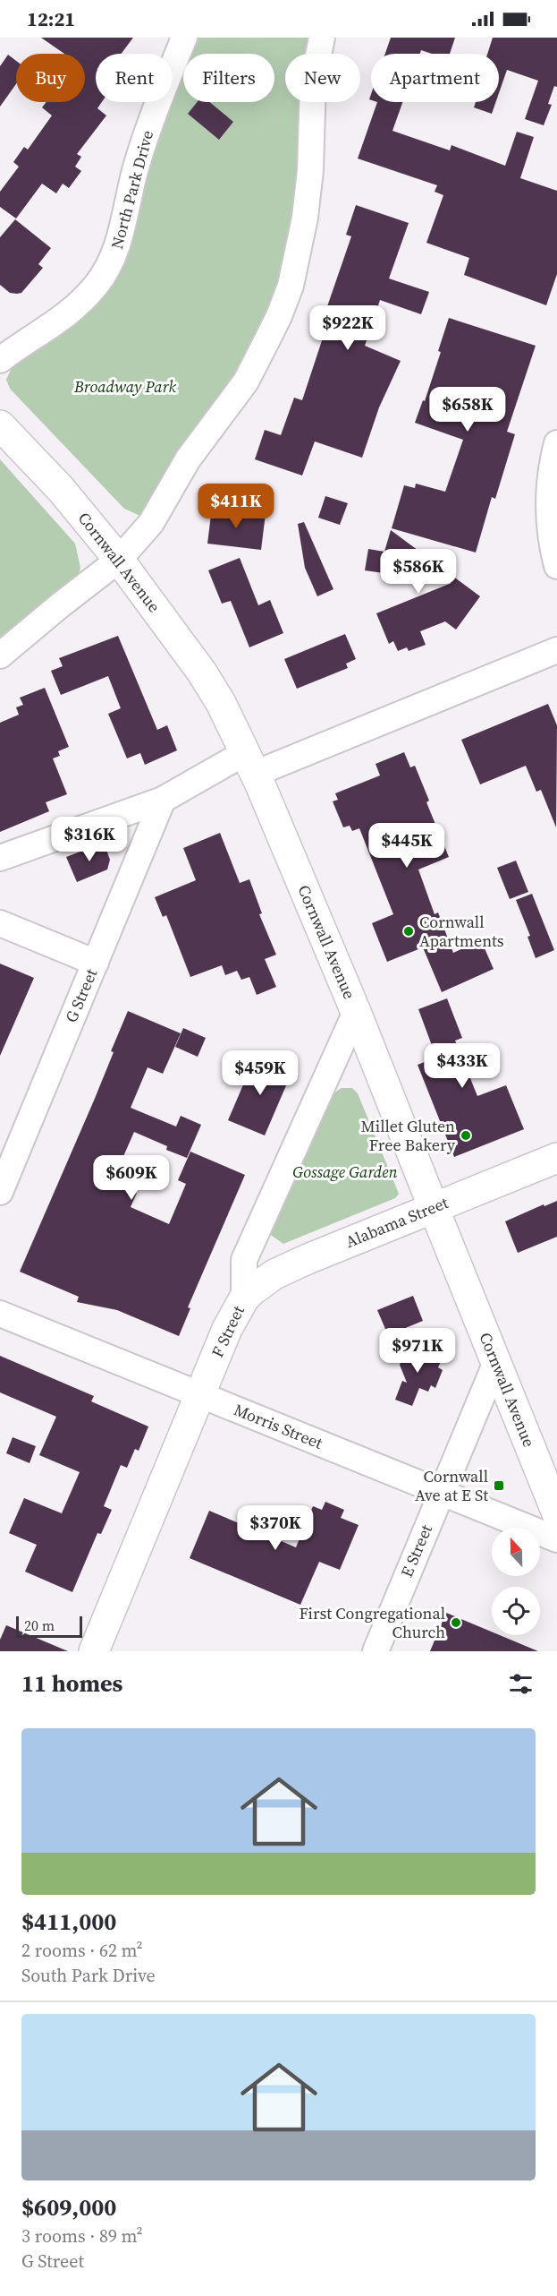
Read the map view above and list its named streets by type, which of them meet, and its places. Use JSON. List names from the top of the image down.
{
  "streets": {
    "main road": ["Cornwall Avenue", "Alabama Street", "F Street"],
    "street": [
      "North Park Drive",
      "G Street",
      "Morris Street",
      "E Street"
    ]
  },
  "crossings": [
    ["Cornwall Avenue", "Alabama Street"],
    ["Cornwall Avenue", "F Street"],
    ["Cornwall Avenue", "E Street"],
    ["Alabama Street", "F Street"],
    ["F Street", "Morris Street"],
    ["Morris Street", "E Street"]
  ],
  "parks": ["Broadway Park", "Gossage Garden"],
  "places": {
    "other": ["Cornwall Apartments", "Millet Gluten Free Bakery", "First Congregational Church"],
    "transit": ["Cornwall Ave at E St"]
  },
  "scale_bar": "20 m",
  "north": "top",
  "page": {
    "status": "12:21",
    "chip": [
      "Buy",
      "Rent",
      "Filters",
      "New",
      "Apartment"
    ],
    "price": [
      "$922K",
      "$658K",
      "$411K",
      "$586K",
      "$316K",
      "$445K",
      "$433K",
      "$459K",
      "$609K",
      "$971K",
      "$370K"
    ],
    "scale": "20 m",
    "heading": "11 homes",
    "list": [
      {
        "name": "$411,000",
        "note": "2 rooms · 62 m² · South Park Drive"
      },
      {
        "name": "$609,000",
        "note": "3 rooms · 89 m² · G Street"
      }
    ]
  }
}
